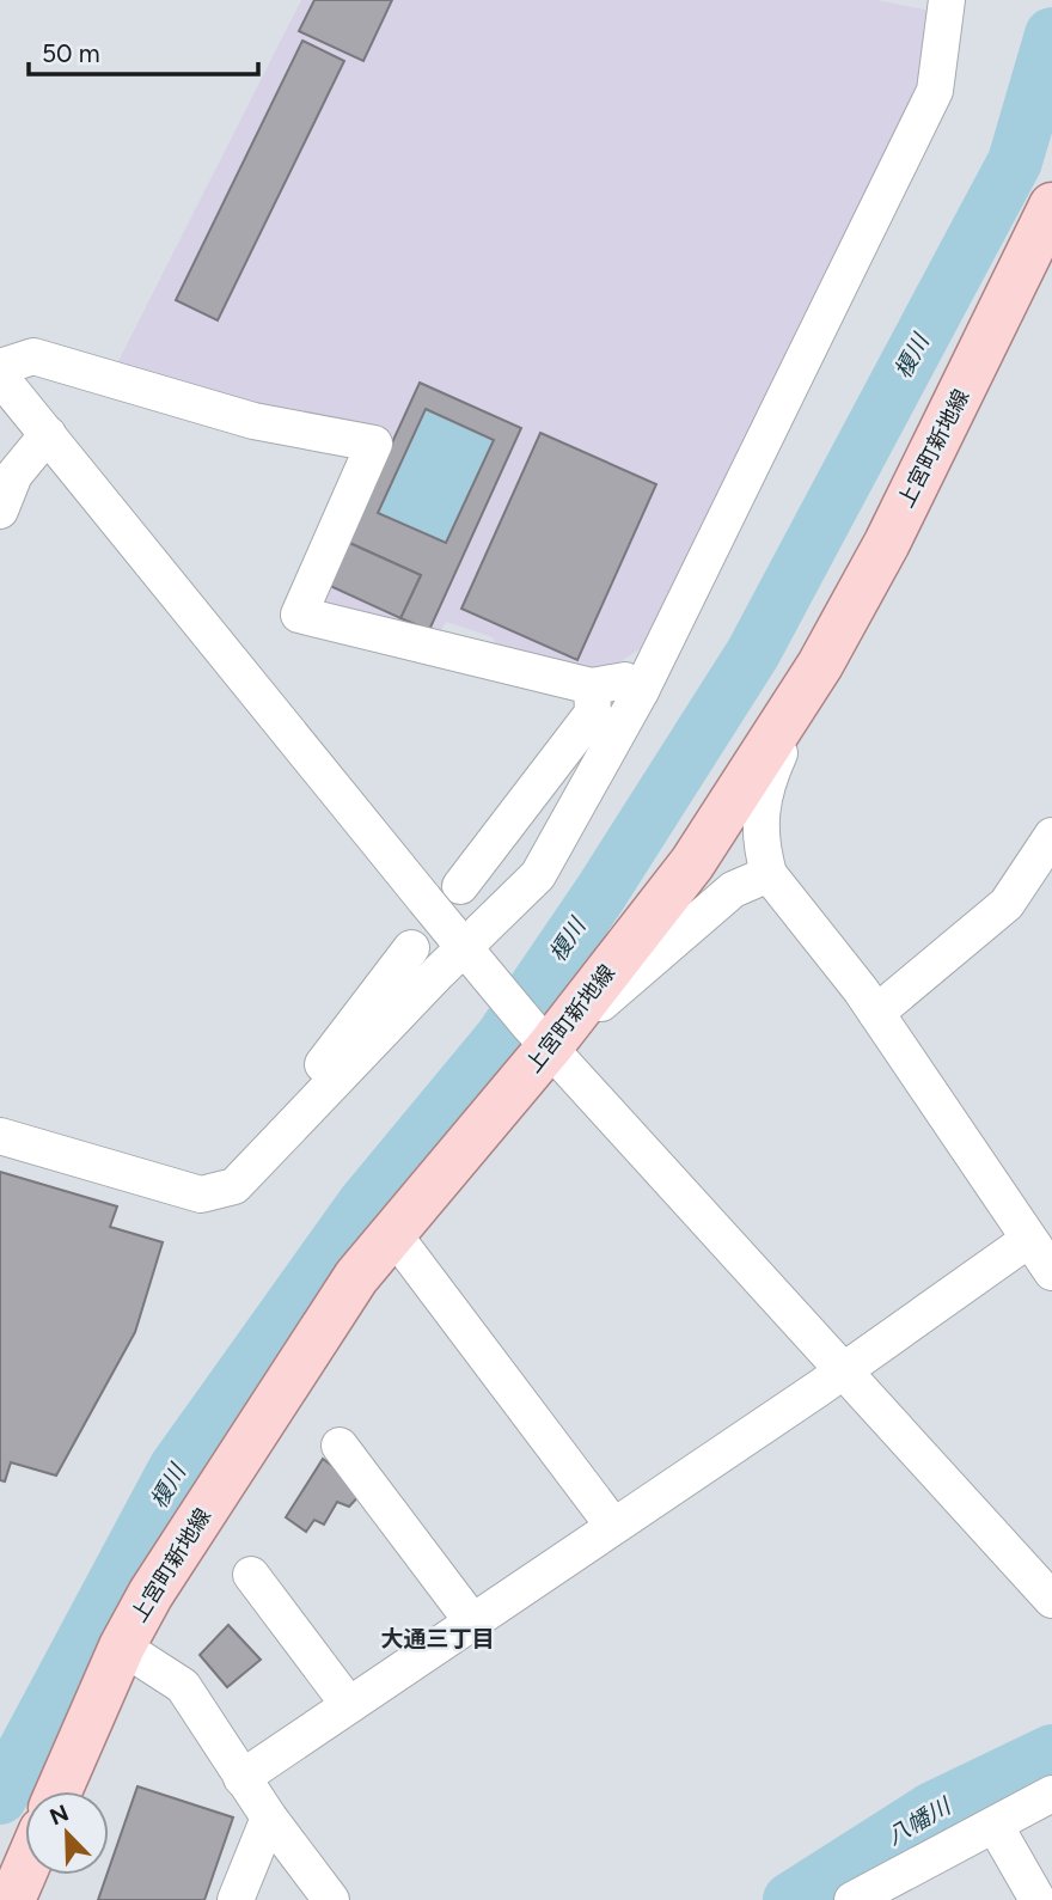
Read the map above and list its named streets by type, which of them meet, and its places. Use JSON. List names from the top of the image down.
{
  "streets": {
    "main road": ["上宮町新地線"]
  },
  "districts": ["大通三丁目"],
  "water": ["榎川", "八幡川"],
  "scale_bar": "50 m",
  "north": "top left"
}
